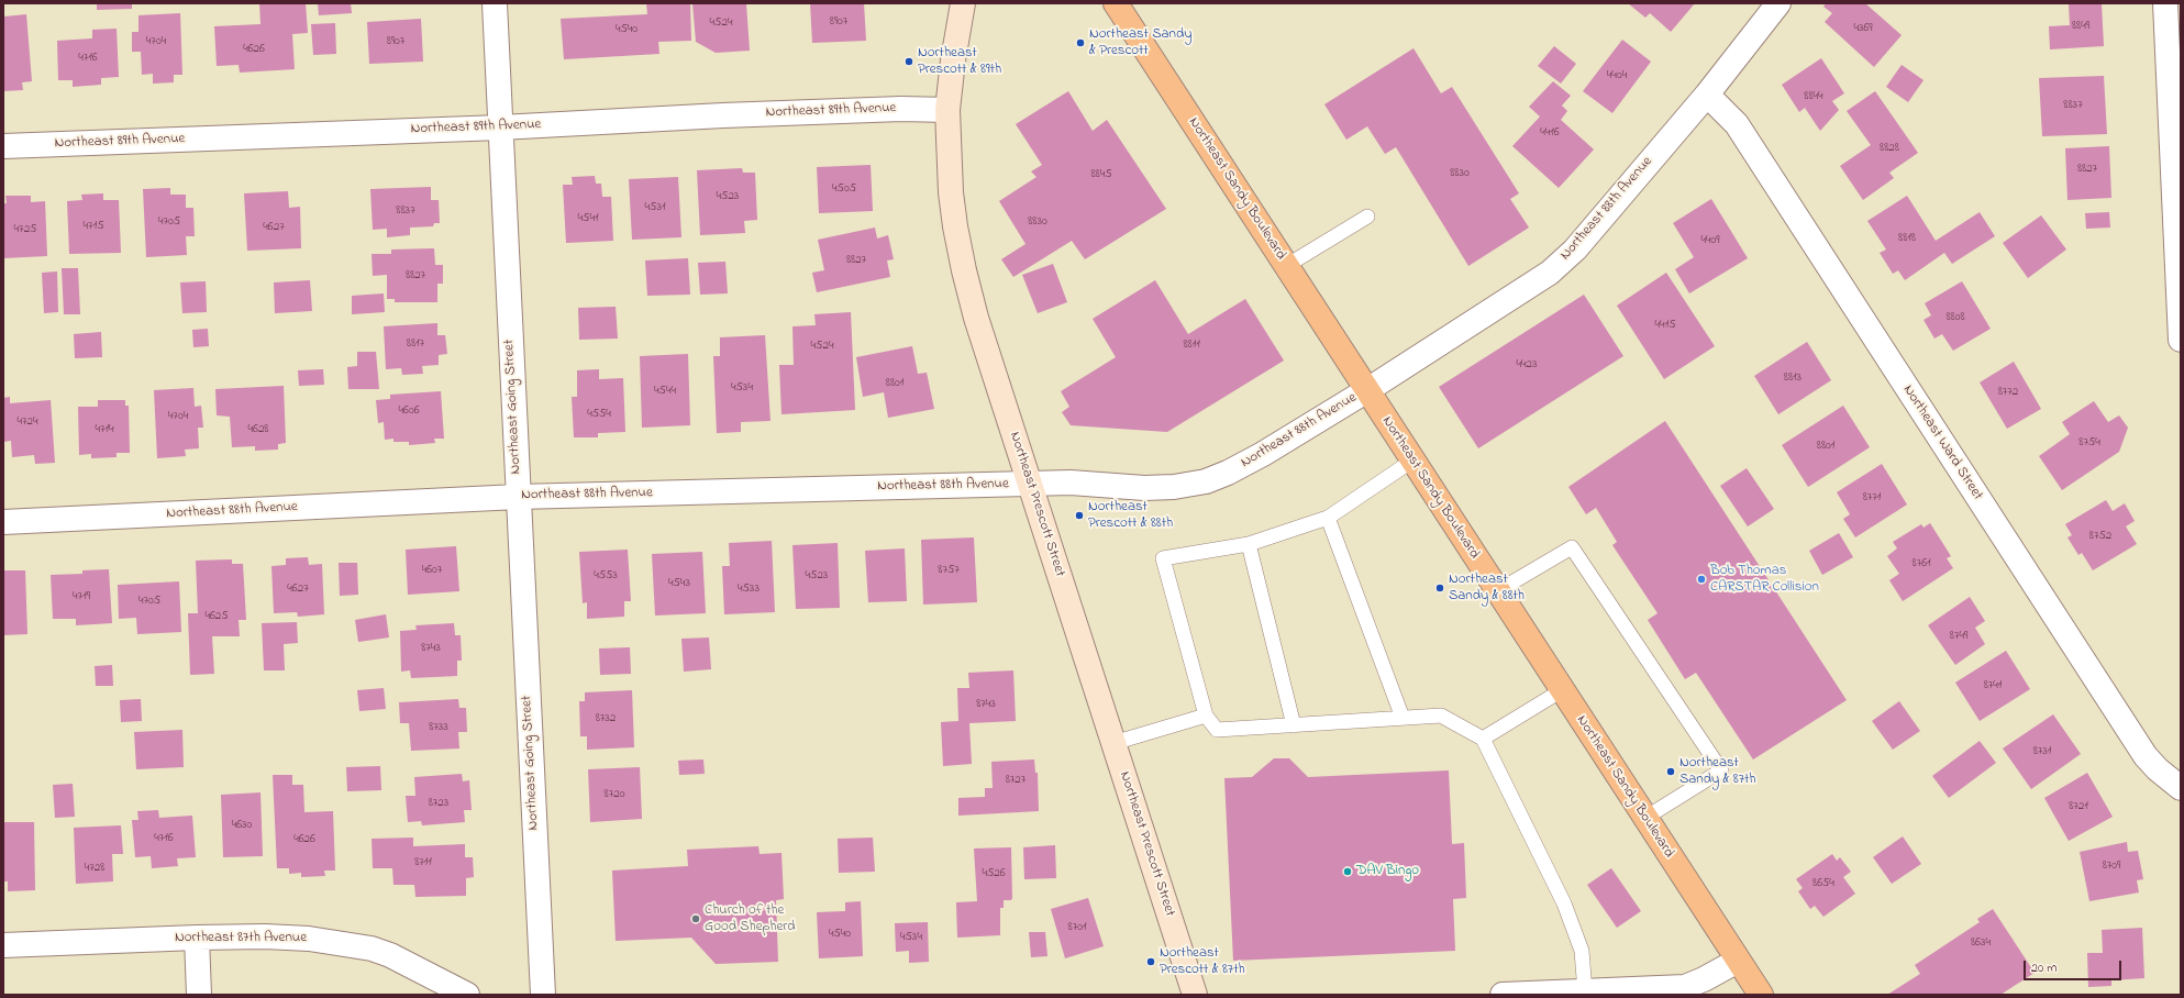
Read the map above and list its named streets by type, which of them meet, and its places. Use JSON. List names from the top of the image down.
{
  "streets": {
    "main road": ["Northeast Sandy Boulevard"],
    "street": [
      "Northeast 89th Avenue",
      "Northeast 88th Avenue",
      "Northeast Going Street",
      "Northeast Ward Street",
      "Northeast Prescott Street",
      "Northeast 87th Avenue"
    ]
  },
  "crossings": [
    ["Northeast 89th Avenue", "Northeast Going Street"],
    ["Northeast 89th Avenue", "Northeast Prescott Street"],
    ["Northeast Sandy Boulevard", "Northeast 88th Avenue"],
    ["Northeast 88th Avenue", "Northeast Going Street"],
    ["Northeast 88th Avenue", "Northeast Ward Street"],
    ["Northeast 88th Avenue", "Northeast Prescott Street"]
  ],
  "places": [
    "Northeast Sandy & Prescott",
    "Northeast Prescott & 89th",
    "Northeast Prescott & 88th",
    "Bob Thomas CARSTAR Collision",
    "Northeast Sandy & 88th",
    "Northeast Sandy & 87th",
    "DAV Bingo",
    "Church of the Good Shepherd",
    "Northeast Prescott & 87th"
  ],
  "house_numbers": [
    "8907",
    "4524",
    "8849",
    "4369",
    "4540",
    "4704",
    "8907",
    "4626",
    "4716",
    "4404",
    "8844",
    "8837",
    "4416",
    "8828",
    "8827",
    "8830",
    "8845",
    "4505",
    "4523",
    "4531",
    "8837",
    "4541",
    "4705",
    "8830",
    "4715",
    "4627",
    "4725",
    "8818",
    "4409",
    "8827",
    "8827",
    "8808",
    "4415",
    "8817",
    "8811",
    "4524",
    "4423",
    "8813",
    "8801",
    "4534",
    "4544",
    "8772",
    "4606",
    "4554",
    "4704",
    "4724",
    "4714",
    "4628",
    "8754",
    "8801",
    "8771",
    "8752",
    "8761",
    "4607",
    "8757",
    "4553",
    "4523",
    "4543",
    "4627",
    "4533",
    "4719",
    "4705",
    "4625",
    "8749",
    "8743",
    "8741",
    "8743",
    "8732",
    "8733",
    "8731",
    "8727",
    "8720",
    "8723",
    "8721",
    "4630",
    "4716",
    "4626",
    "8711",
    "8709",
    "4728",
    "4526",
    "8654",
    "8701",
    "4540",
    "4534",
    "8634"
  ],
  "scale_bar": "20 m"
}
